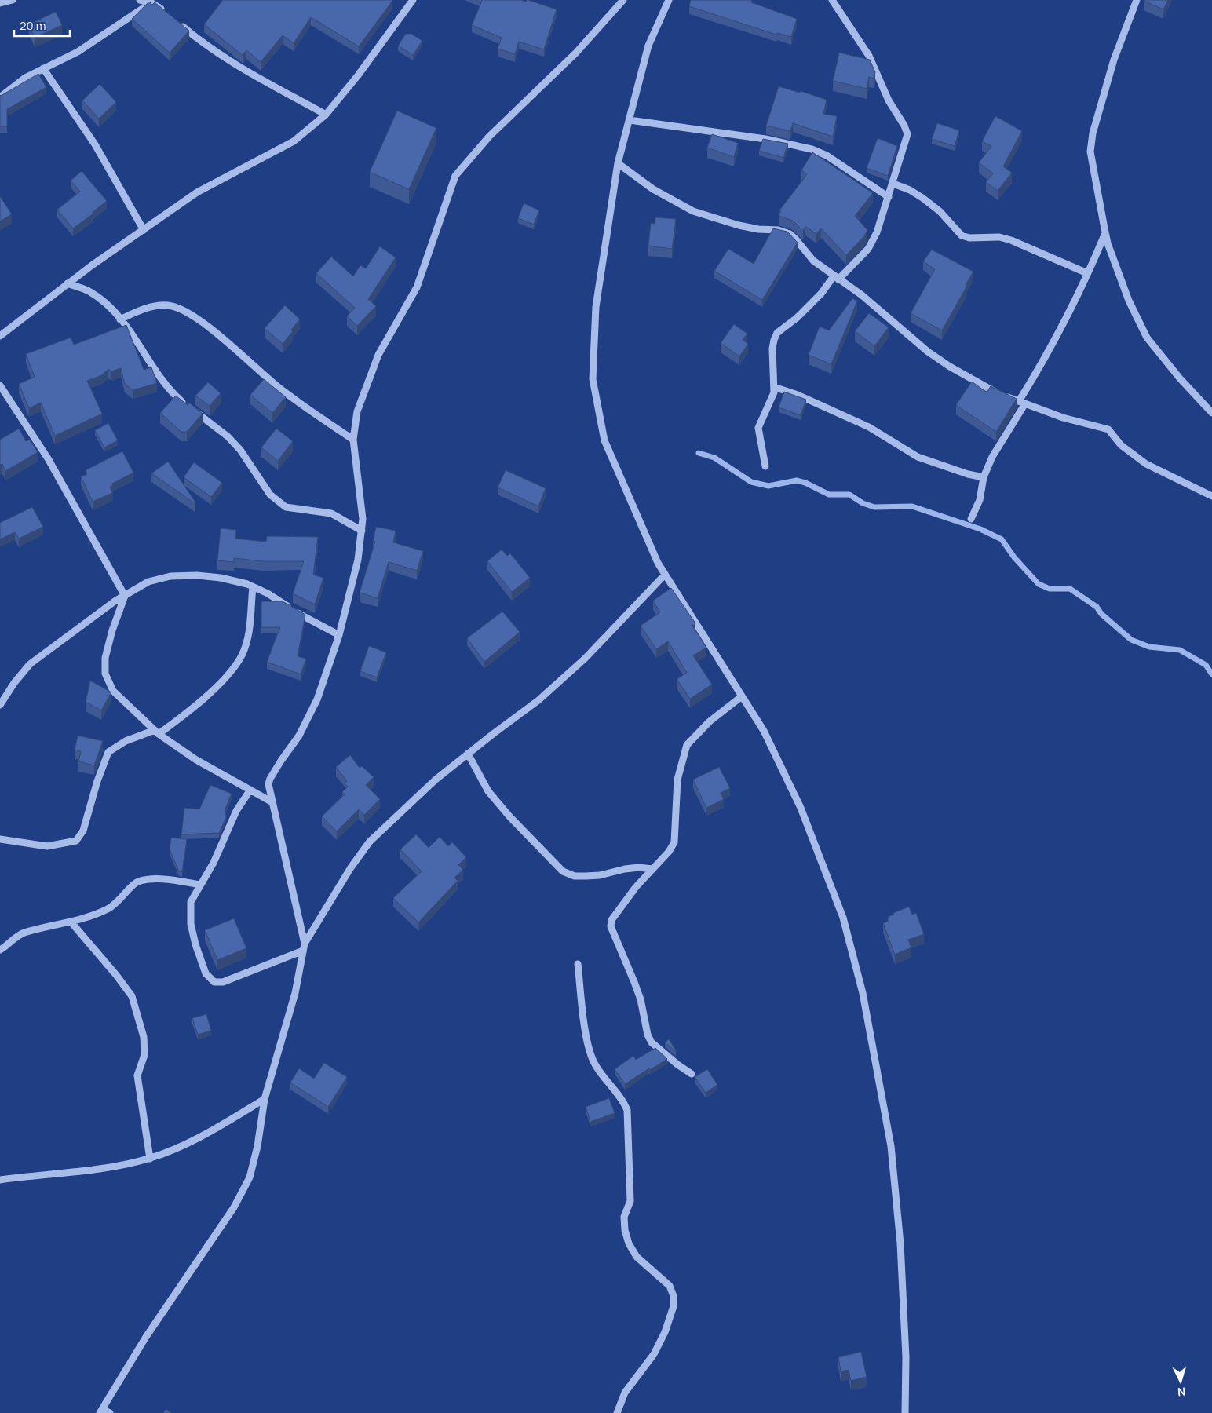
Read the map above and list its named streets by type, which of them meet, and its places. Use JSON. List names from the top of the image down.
{
  "scale_bar": "20 m",
  "north": "bottom"
}
